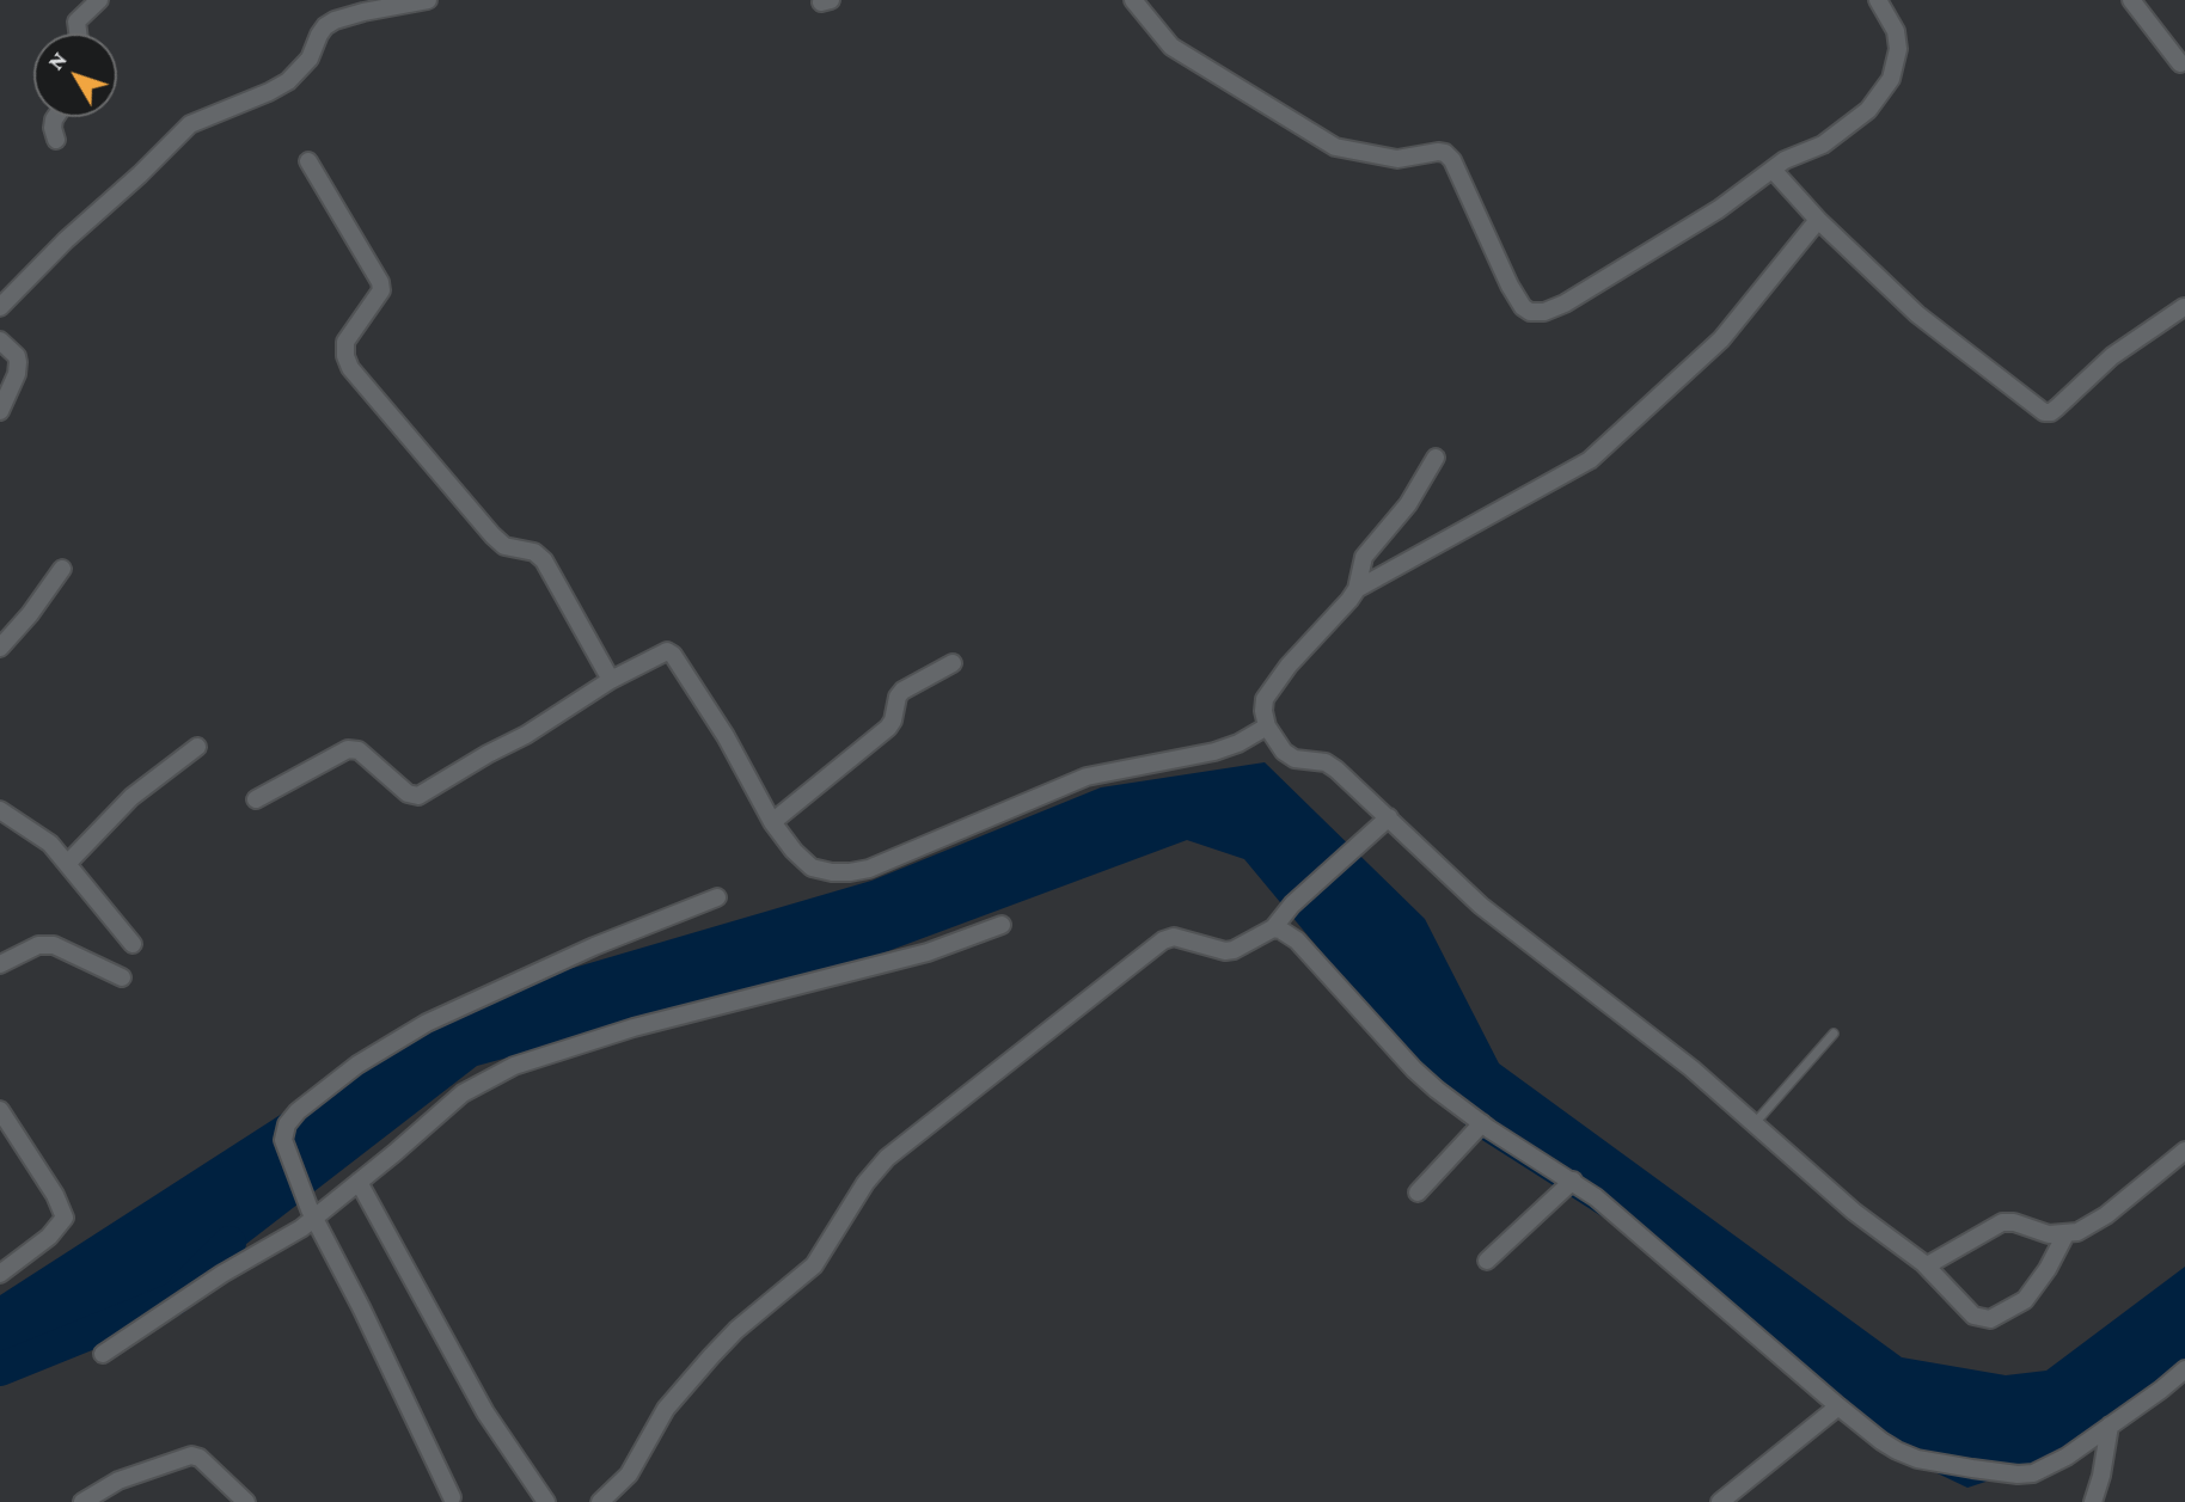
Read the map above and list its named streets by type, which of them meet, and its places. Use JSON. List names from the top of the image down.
{
  "north": "top left"
}
